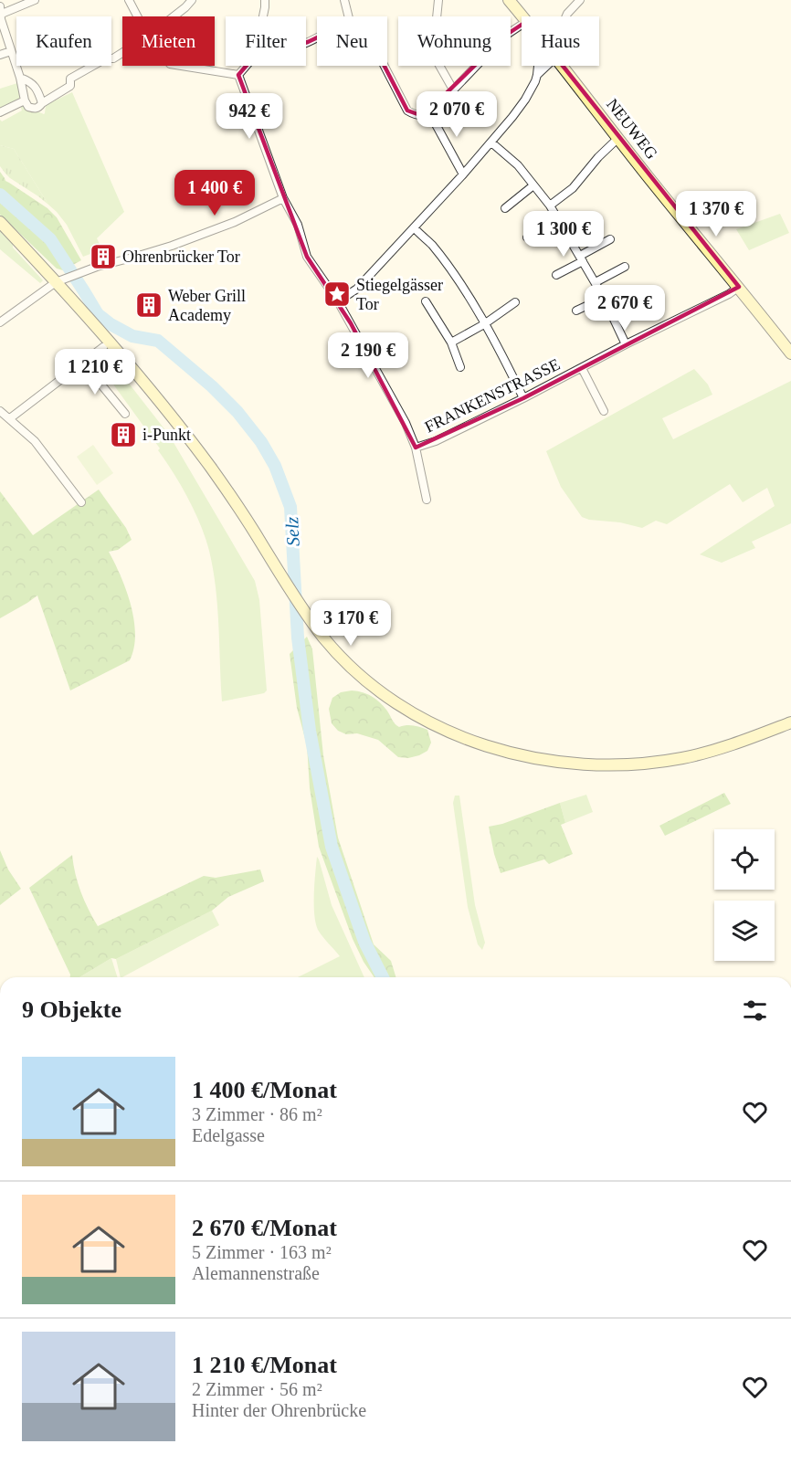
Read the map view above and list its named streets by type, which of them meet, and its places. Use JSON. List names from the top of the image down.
{
  "streets": {
    "main road": ["NEUWEG"],
    "street": ["FRANKENSTRASSE"]
  },
  "crossings": [
    ["NEUWEG", "FRANKENSTRASSE"]
  ],
  "water": ["Selz"],
  "places": {
    "building": ["Ohrenbrücker Tor", "Weber Grill Academy", "i-Punkt"],
    "place": ["Stiegelgässer Tor"]
  },
  "page": {
    "chip": [
      "Kaufen",
      "Mieten",
      "Filter",
      "Neu",
      "Wohnung",
      "Haus"
    ],
    "price": [
      "2 070 €",
      "942 €",
      "1 400 €",
      "1 370 €",
      "1 300 €",
      "2 670 €",
      "2 190 €",
      "1 210 €",
      "3 170 €"
    ],
    "heading": "9 Objekte",
    "list": [
      {
        "name": "1 400 €/Monat",
        "note": "3 Zimmer · 86 m² · Edelgasse"
      },
      {
        "name": "2 670 €/Monat",
        "note": "5 Zimmer · 163 m² · Alemannenstraße"
      },
      {
        "name": "1 210 €/Monat",
        "note": "2 Zimmer · 56 m² · Hinter der Ohrenbrücke"
      }
    ]
  }
}
